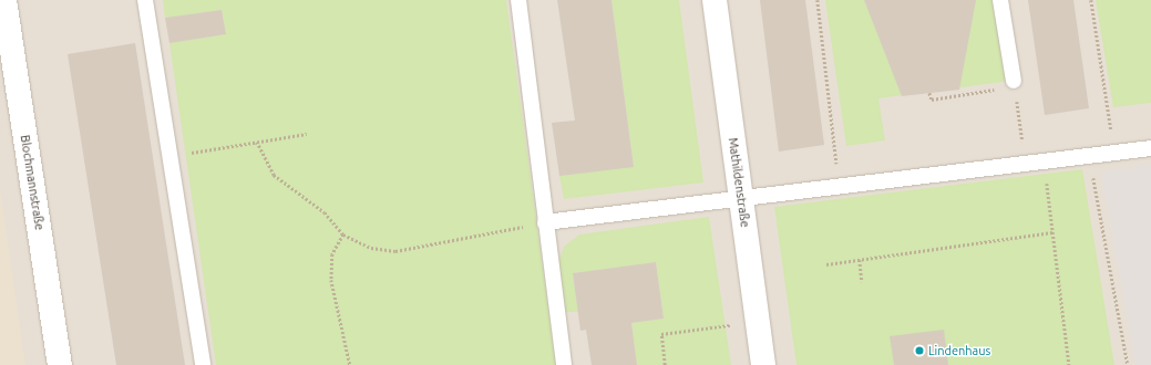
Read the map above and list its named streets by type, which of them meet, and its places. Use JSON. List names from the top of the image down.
{
  "streets": {
    "street": ["Blochmannstraße", "Mathildenstraße"]
  },
  "places": ["Lindenhaus"]
}
